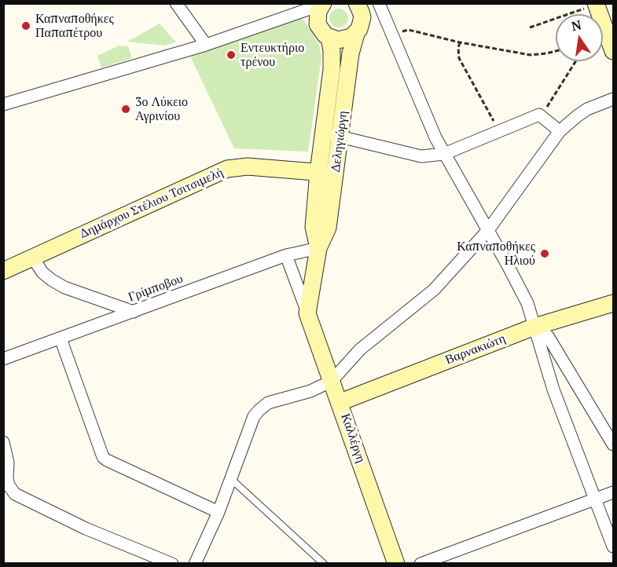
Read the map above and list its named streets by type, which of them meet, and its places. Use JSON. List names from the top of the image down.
{
  "streets": {
    "main road": [
      "Δεληγιώργη",
      "Δημάρχου Στέλιου Τσιτσιμελή",
      "Βαρνακιώτη",
      "Καλλέργη"
    ],
    "street": ["Γρίμποβου"]
  },
  "crossings": [
    ["Δεληγιώργη", "Δημάρχου Στέλιου Τσιτσιμελή"],
    ["Δεληγιώργη", "Γρίμποβου"],
    ["Δεληγιώργη", "Καλλέργη"],
    ["Βαρνακιώτη", "Καλλέργη"]
  ],
  "places": [
    "Καπναποθήκες Παπαπέτρου",
    "Εντευκτήριο τρένου",
    "3ο Λύκειο Αγρινίου",
    "Καπναποθήκες Ηλιού"
  ],
  "north": "top"
}
